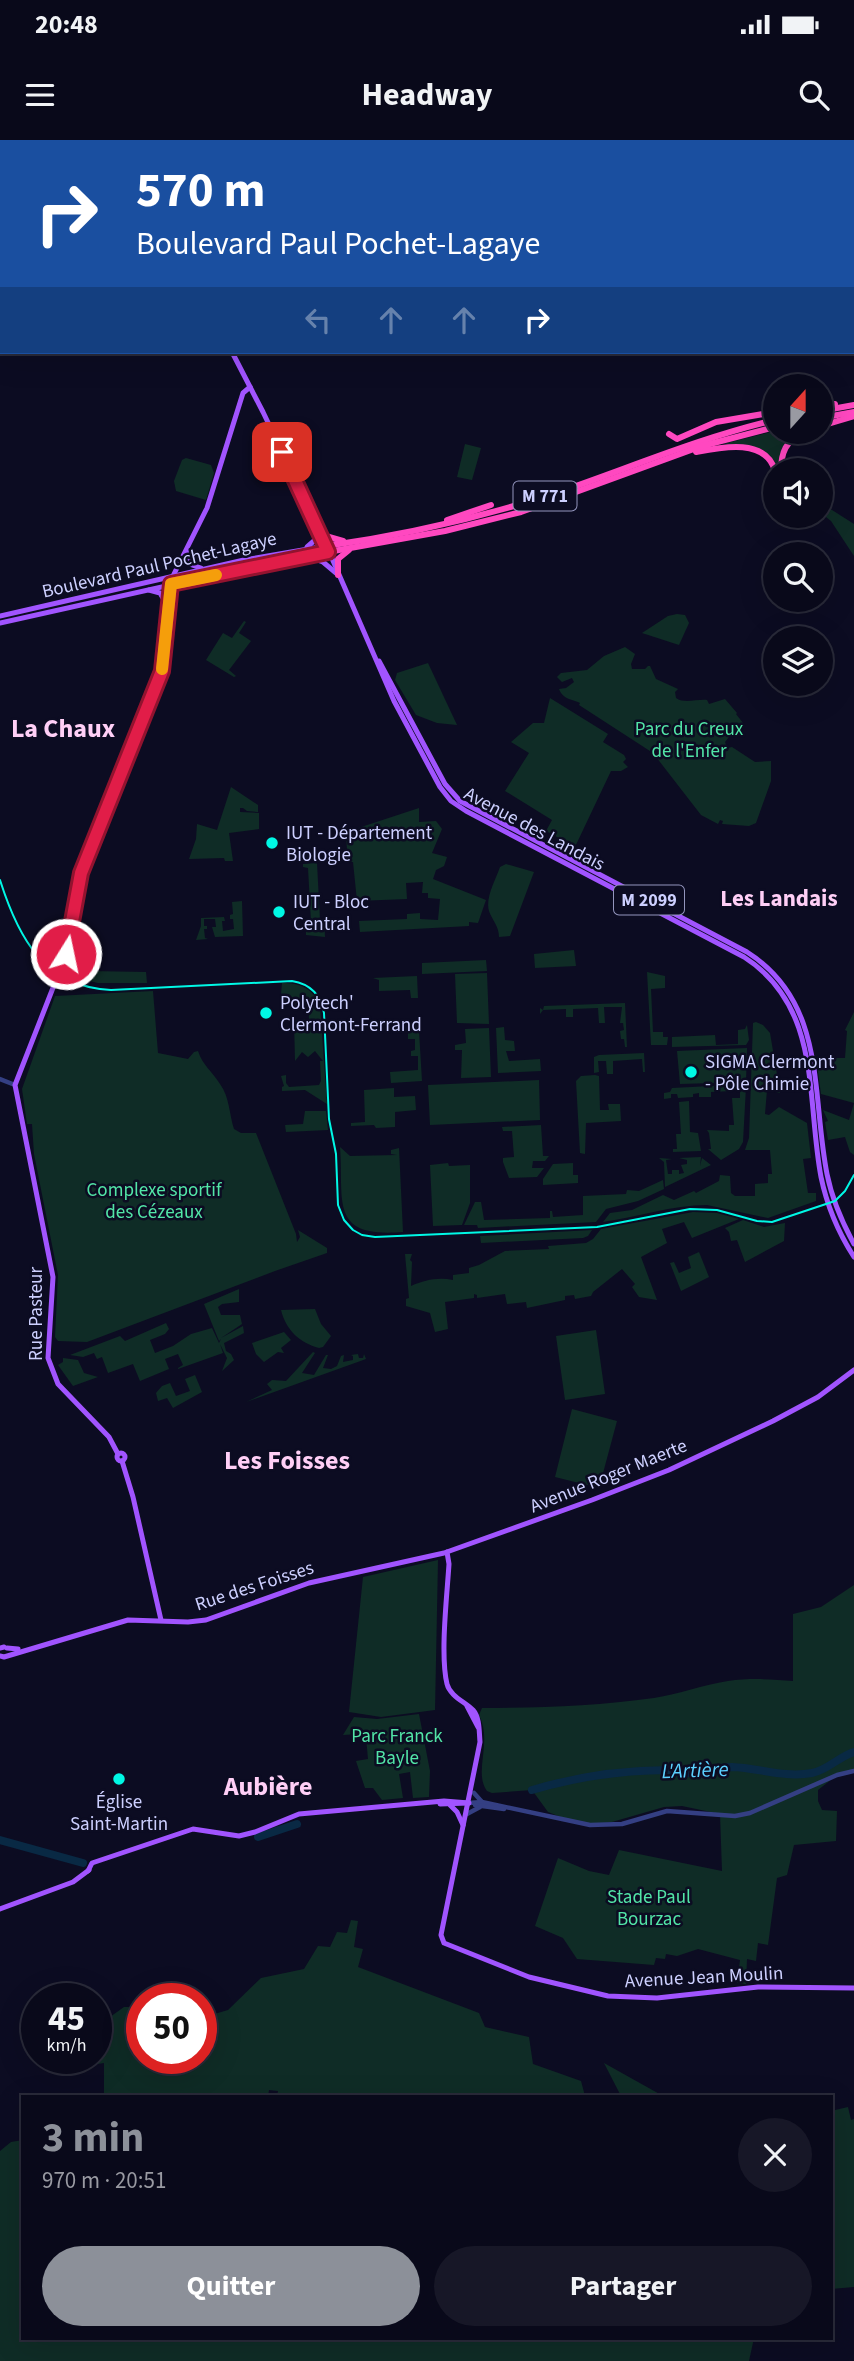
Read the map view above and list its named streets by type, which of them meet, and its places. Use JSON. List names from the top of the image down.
{
  "streets": {
    "highway": ["M 771"],
    "main road": [
      "Boulevard Paul Pochet-Lagaye",
      "Avenue des Landais",
      "M 2099",
      "Rue Pasteur",
      "Avenue Roger Maerte",
      "Rue des Foisses",
      "Avenue Jean Moulin"
    ]
  },
  "crossings": [
    ["M 771", "Boulevard Paul Pochet-Lagaye"],
    ["M 771", "M 2099"],
    ["Boulevard Paul Pochet-Lagaye", "M 2099"],
    ["Avenue des Landais", "M 2099"],
    ["Avenue Roger Maerte", "Rue des Foisses"]
  ],
  "districts": [
    "La Chaux",
    "Les Landais",
    "Les Foisses",
    "Aubière"
  ],
  "water": ["L'Artière"],
  "parks": [
    "Parc du Creux de l'Enfer",
    "Complexe sportif des Cézeaux",
    "Parc Franck Bayle",
    "Stade Paul Bourzac"
  ],
  "places": [
    "IUT - Département Biologie",
    "IUT - Bloc Central",
    "Polytech' Clermont-Ferrand",
    "SIGMA Clermont - Pôle Chimie",
    "Église Saint-Martin"
  ],
  "north": "top",
  "page": {
    "status": "20:48",
    "header": "Headway",
    "turn": ["570 m", "Boulevard Paul Pochet-Lagaye"],
    "speed": "45 km/h",
    "limit": "50",
    "heading": ["3 min", "970 m · 20:51"],
    "buttons": ["Quitter", "Partager"]
  }
}
